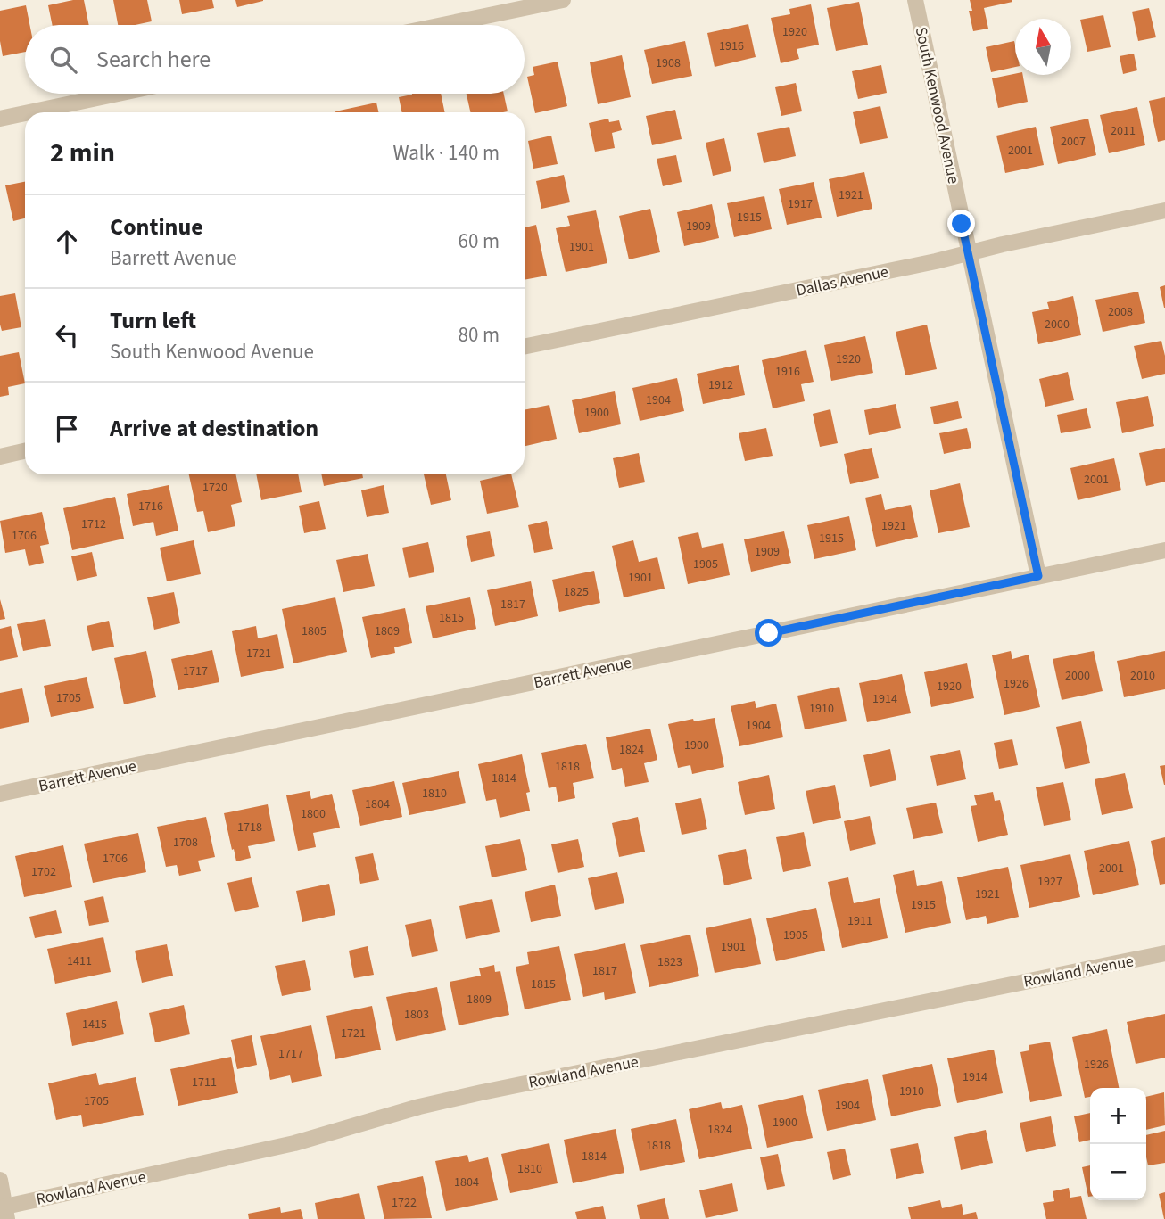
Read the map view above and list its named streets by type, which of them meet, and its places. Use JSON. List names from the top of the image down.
{
  "streets": {
    "street": [
      "South Kenwood Avenue",
      "Dallas Avenue",
      "Barrett Avenue",
      "Rowland Avenue"
    ]
  },
  "crossings": [
    ["South Kenwood Avenue", "Dallas Avenue"],
    ["South Kenwood Avenue", "Barrett Avenue"]
  ],
  "house_numbers": [
    "1920",
    "1916",
    "1908",
    "2011",
    "2007",
    "2001",
    "1921",
    "1917",
    "1915",
    "1909",
    "1901",
    "2008",
    "2000",
    "1920",
    "1916",
    "1912",
    "1904",
    "1900",
    "2001",
    "1720",
    "1716",
    "1712",
    "1921",
    "1706",
    "1915",
    "1909",
    "1905",
    "1901",
    "1825",
    "1817",
    "1815",
    "1805",
    "1809",
    "1721",
    "1717",
    "2000",
    "2010",
    "1926",
    "1920",
    "1705",
    "1914",
    "1910",
    "1904",
    "1900",
    "1824",
    "1818",
    "1814",
    "1810",
    "1804",
    "1800",
    "1718",
    "1708",
    "1706",
    "2001",
    "1702",
    "1927",
    "1921",
    "1915",
    "1911",
    "1905",
    "1901",
    "1411",
    "1823",
    "1817",
    "1815",
    "1809",
    "1803",
    "1415",
    "1721",
    "1717",
    "1926",
    "1914",
    "1711",
    "1910",
    "1705",
    "1904",
    "1900",
    "1824",
    "1818",
    "1814",
    "1810",
    "1804",
    "1722"
  ],
  "north": "top",
  "page": {
    "search": "Search here",
    "heading": ["2 min", "Walk · 140 m"],
    "list": [
      ["Continue", "Barrett Avenue", "60 m"],
      ["Turn left", "South Kenwood Avenue", "80 m"],
      "Arrive at destination"
    ],
    "map_buttons": ["+", "−"]
  }
}
